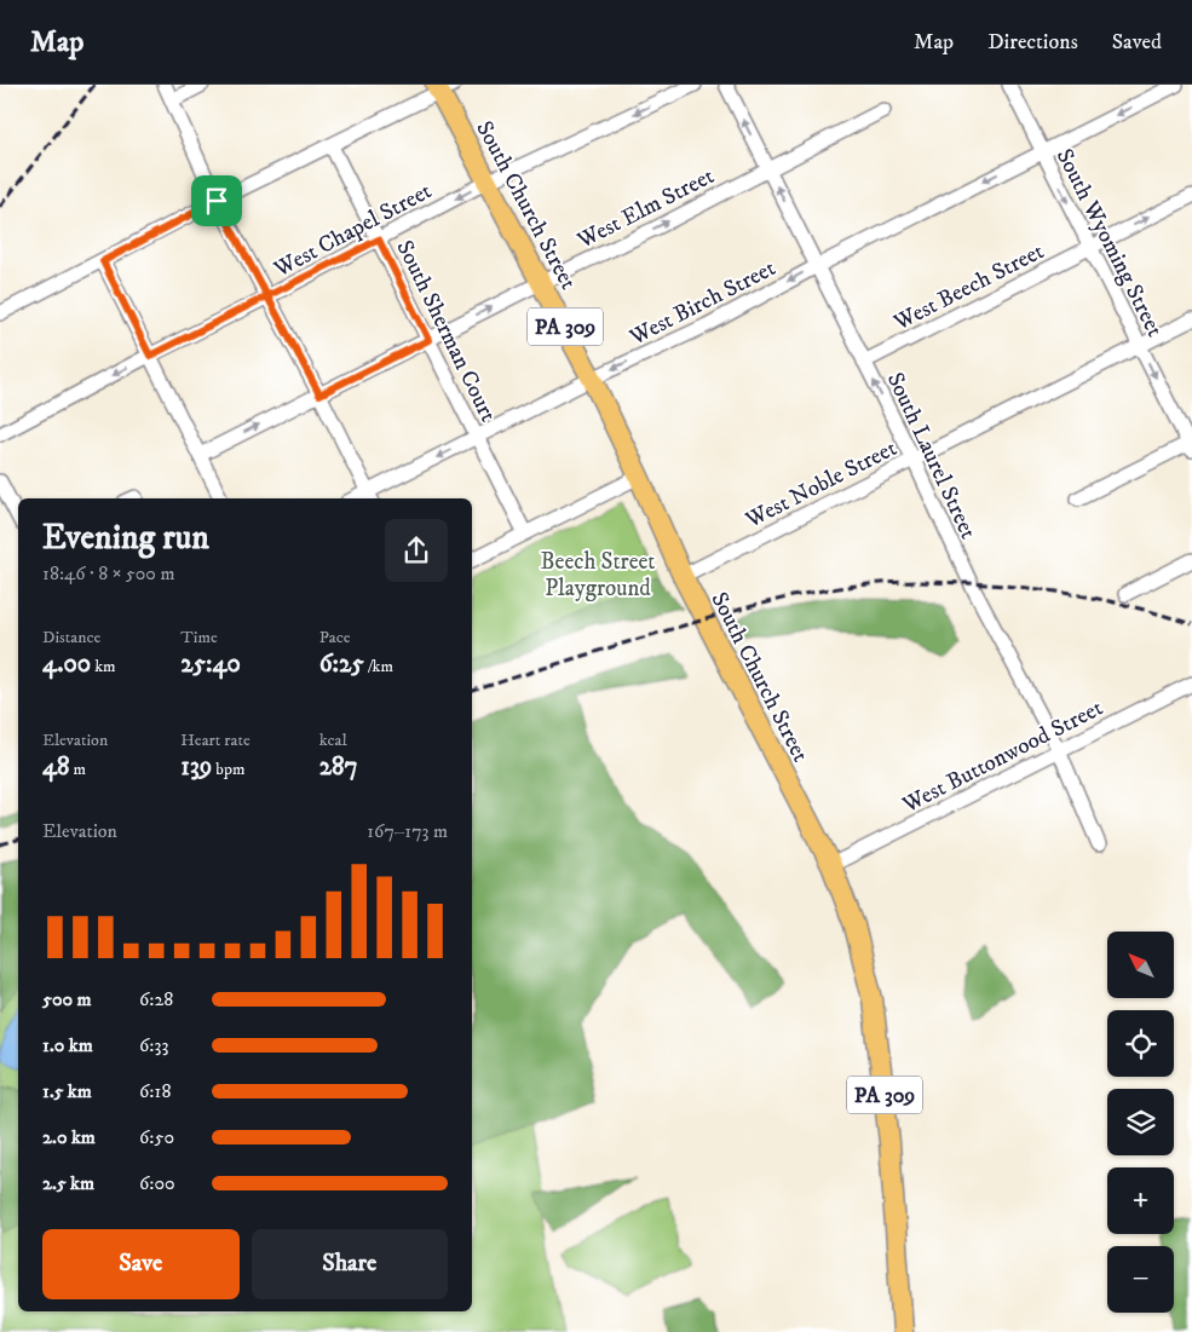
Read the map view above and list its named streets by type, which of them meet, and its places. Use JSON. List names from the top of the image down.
{
  "streets": {
    "highway": ["South Church Street", "PA 309"],
    "street": [
      "West Elm Street",
      "West Chapel Street",
      "South Wyoming Street",
      "West Beech Street",
      "West Birch Street",
      "South Sherman Court",
      "South Laurel Street",
      "West Noble Street",
      "West Buttonwood Street"
    ]
  },
  "crossings": [
    ["South Church Street", "West Elm Street"],
    ["South Church Street", "West Chapel Street"],
    ["South Church Street", "West Birch Street"],
    ["South Church Street", "West Noble Street"],
    ["South Church Street", "West Buttonwood Street"],
    ["West Elm Street", "South Sherman Court"],
    ["West Elm Street", "South Laurel Street"],
    ["West Chapel Street", "South Sherman Court"],
    ["South Wyoming Street", "West Beech Street"],
    ["South Wyoming Street", "West Birch Street"],
    ["South Wyoming Street", "West Noble Street"],
    ["West Beech Street", "South Laurel Street"],
    ["West Birch Street", "South Sherman Court"],
    ["West Birch Street", "South Laurel Street"],
    ["South Laurel Street", "West Noble Street"],
    ["South Laurel Street", "West Buttonwood Street"]
  ],
  "one_way": [
    "West Elm Street",
    "South Wyoming Street",
    "West Birch Street",
    "South Laurel Street"
  ],
  "parks": ["Beech Street Playground"],
  "north": "top left",
  "page": {
    "header": "Map",
    "nav": ["Map", "Directions", "Saved"],
    "heading": ["Evening run", "18:46 · 8 × 500 m"],
    "stats": [
      ["Distance", "4.00 km"],
      ["Time", "25:40"],
      ["Pace", "6:25 /km"],
      ["Elevation", "48 m"],
      ["Heart rate", "139 bpm"],
      ["kcal", "287"]
    ],
    "chart": ["Elevation", "167–173 m"],
    "map_buttons": ["+", "−"],
    "list": [
      {
        "name": "500 m",
        "note": "6:28"
      },
      {
        "name": "1.0 km",
        "note": "6:33"
      },
      {
        "name": "1.5 km",
        "note": "6:18"
      },
      {
        "name": "2.0 km",
        "note": "6:50"
      },
      {
        "name": "2.5 km",
        "note": "6:00"
      }
    ],
    "buttons": ["Save", "Share"]
  }
}
